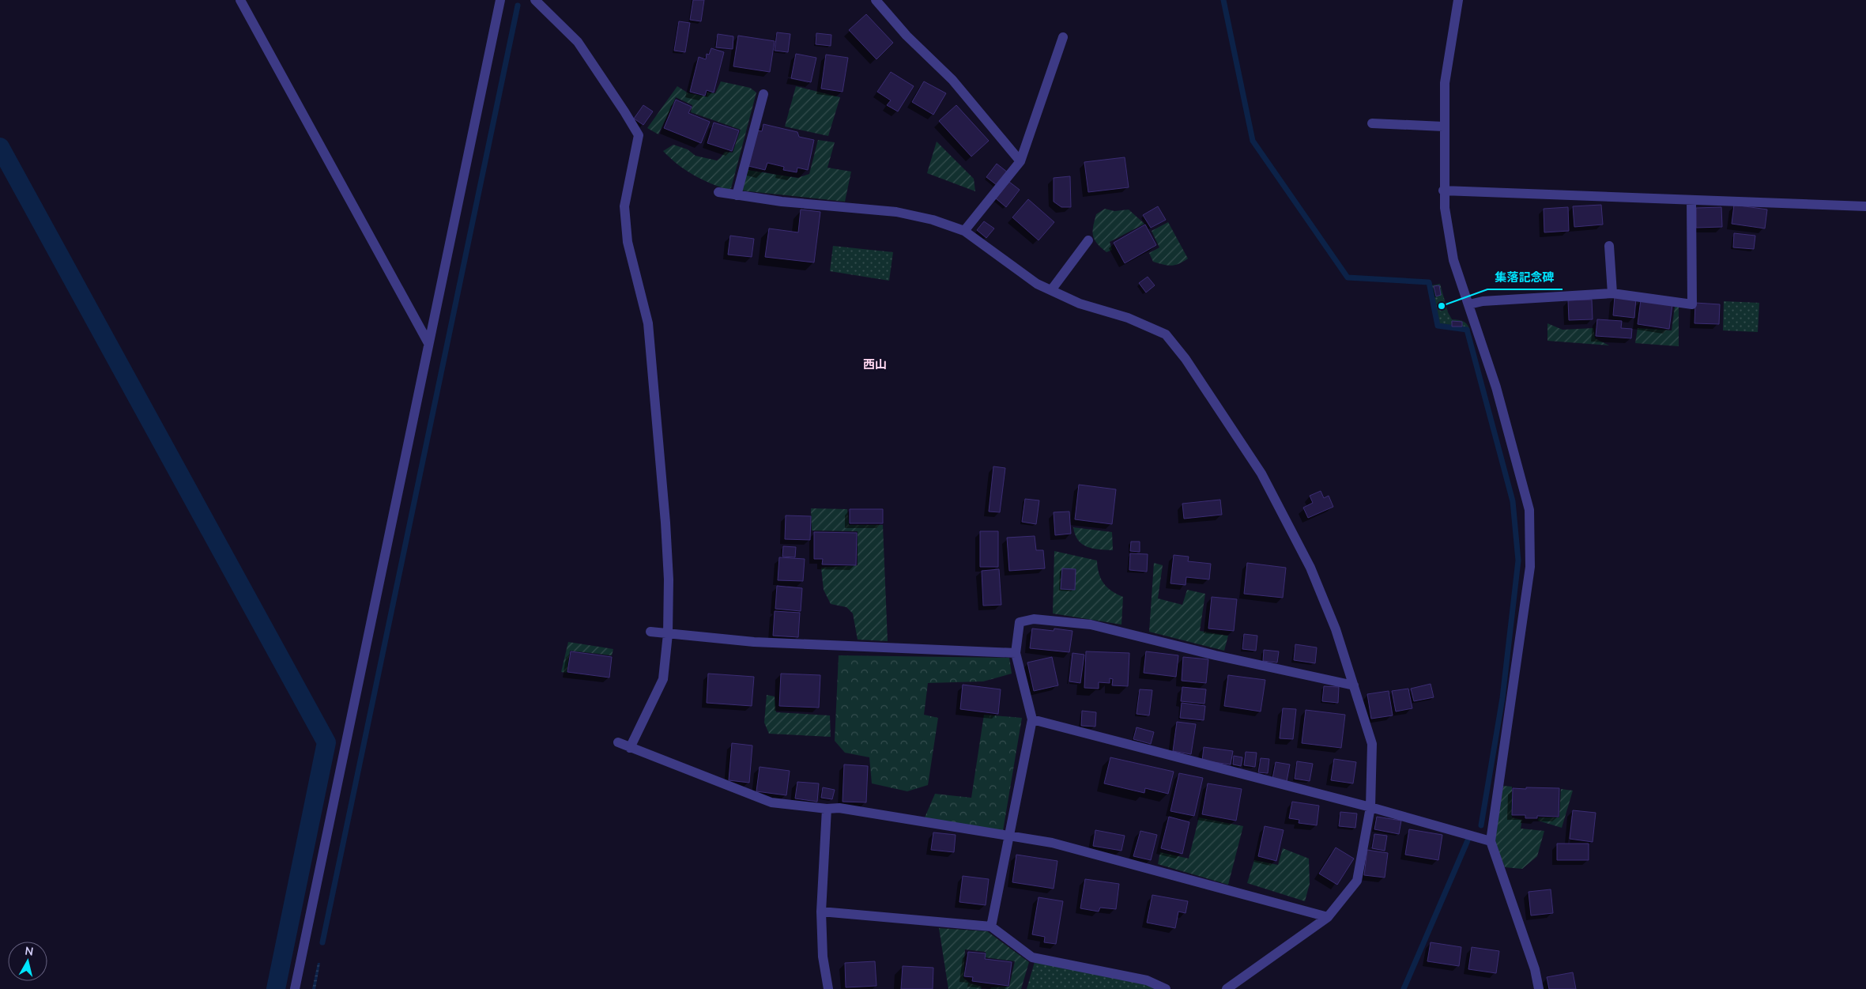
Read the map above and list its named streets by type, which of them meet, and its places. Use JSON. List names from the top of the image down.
{
  "districts": ["西山"],
  "places": ["集落記念碑"],
  "north": "top"
}
